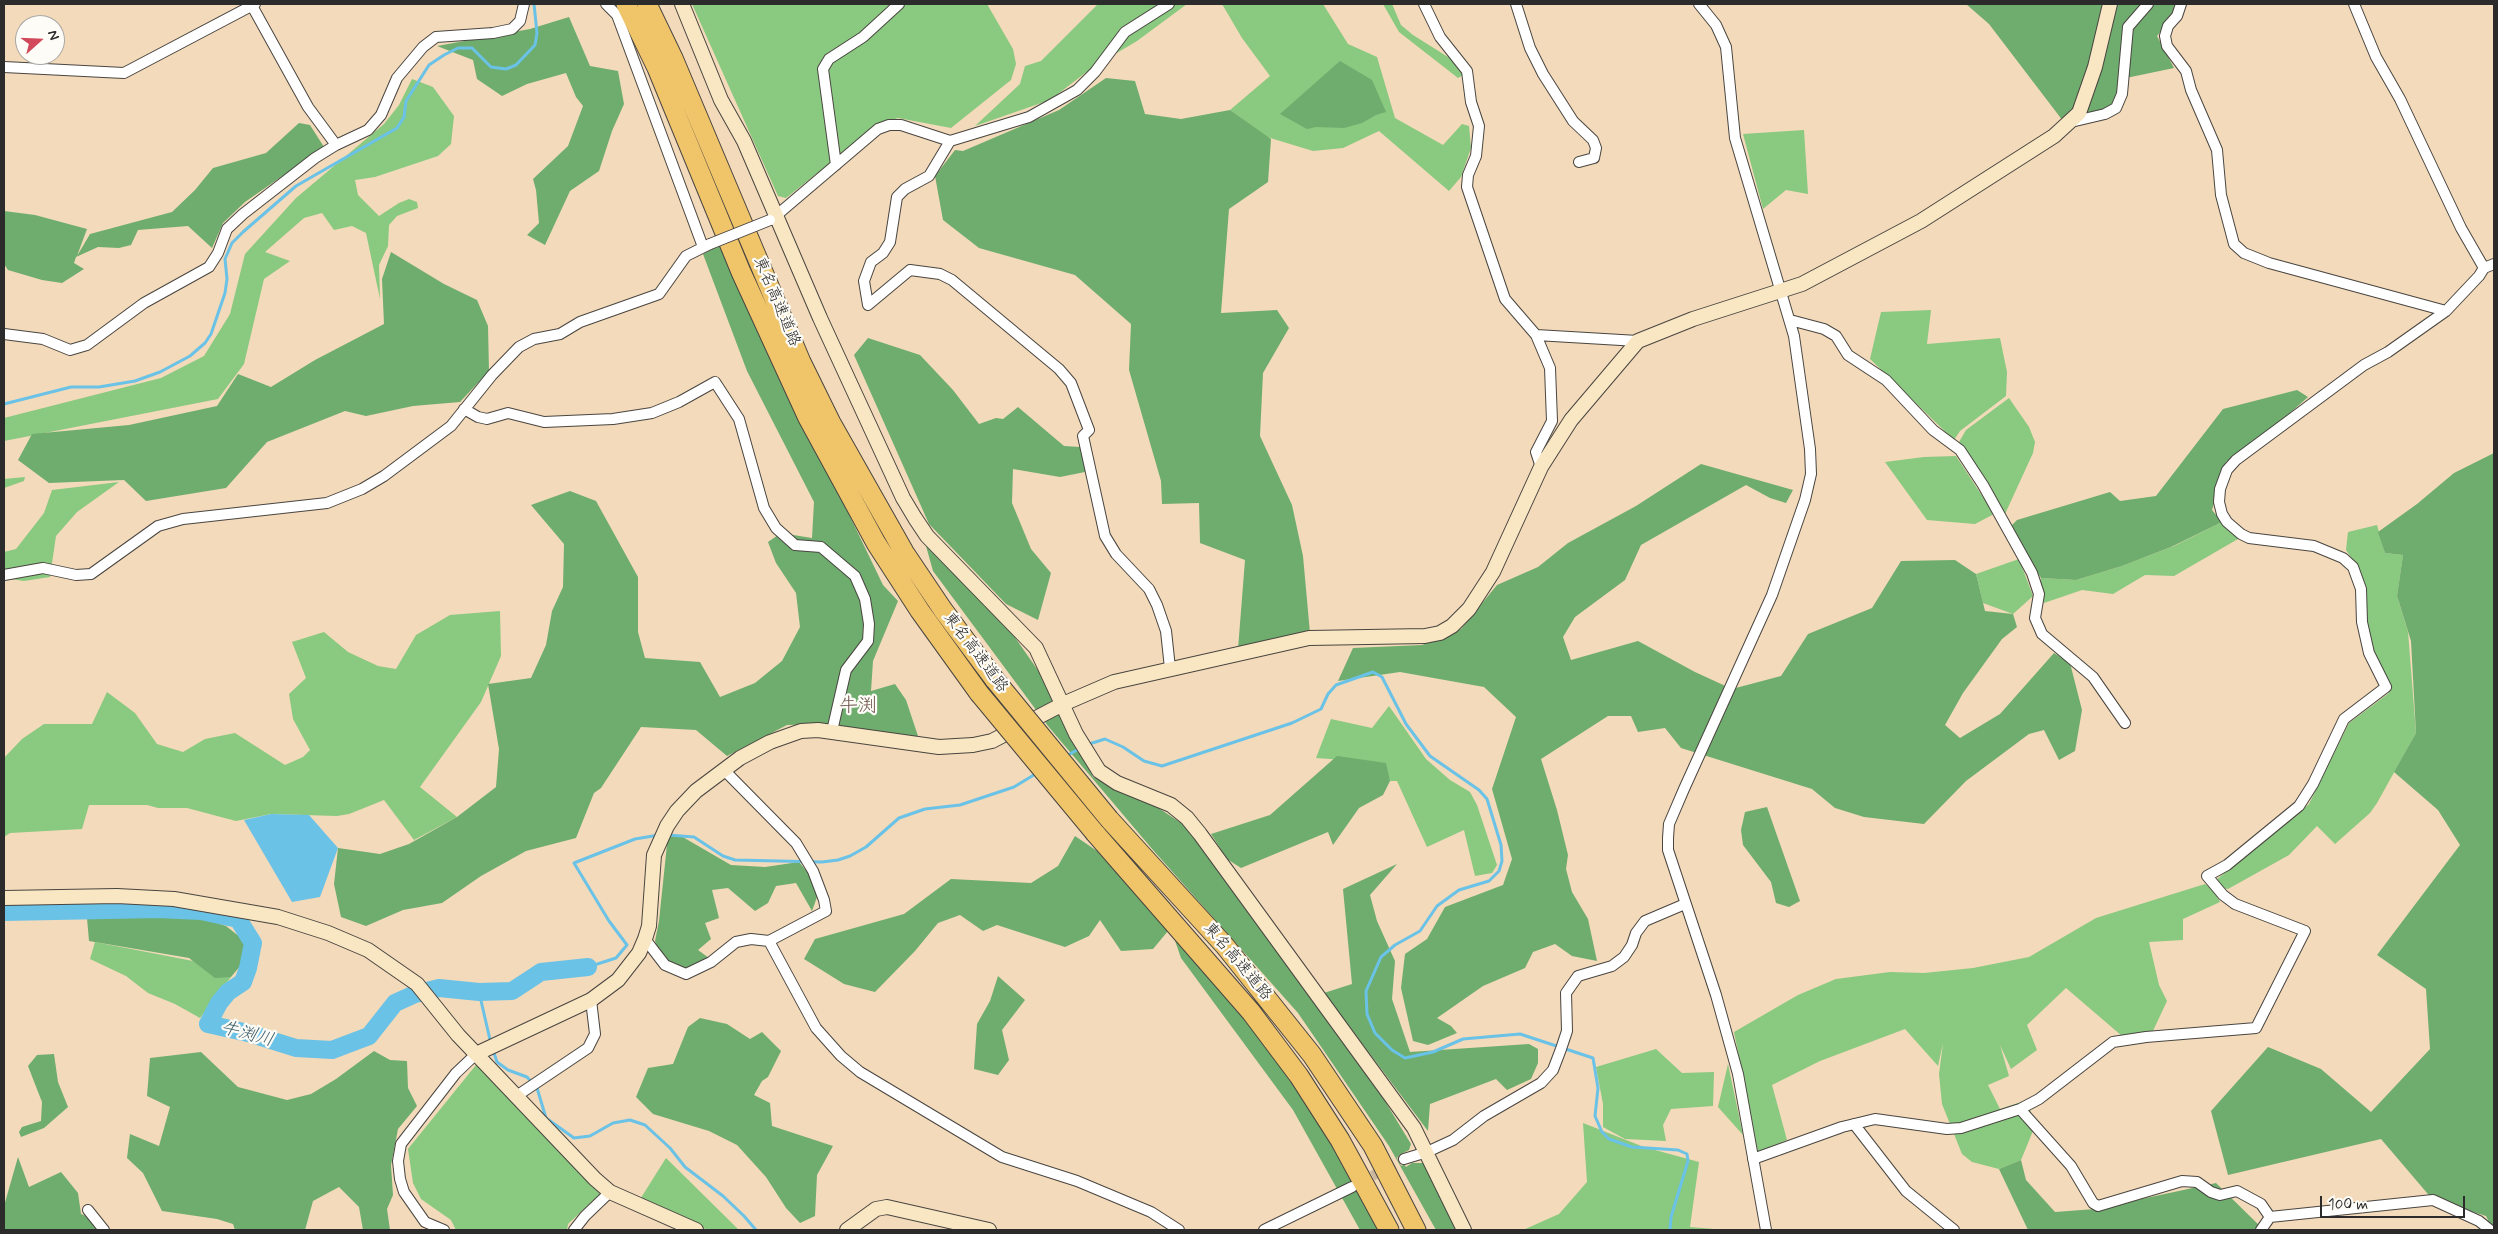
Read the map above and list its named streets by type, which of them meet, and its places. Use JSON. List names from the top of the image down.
{
  "streets": {
    "highway": ["東名高速道路"]
  },
  "districts": ["牛渕"],
  "water": ["牛渕川"],
  "scale_bar": "100 m",
  "north": "right"
}
